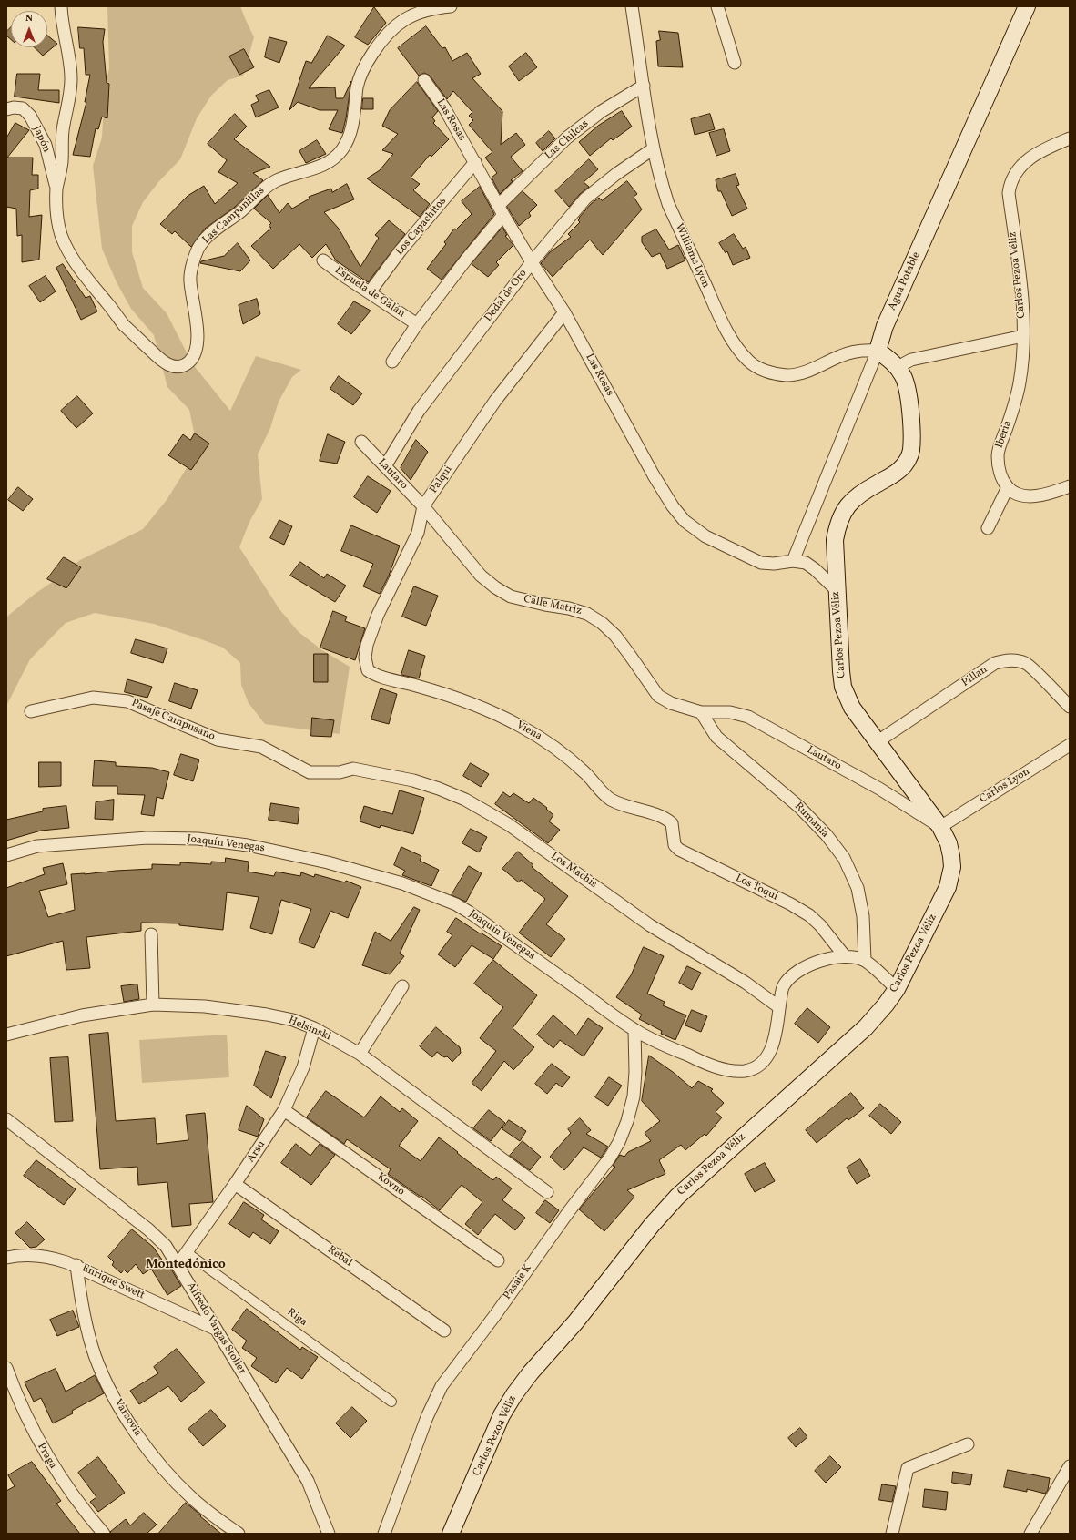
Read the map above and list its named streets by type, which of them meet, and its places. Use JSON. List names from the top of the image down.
{
  "streets": {
    "main road": ["Carlos Pezoa Véliz", "Agua Potable"],
    "street": [
      "Las Rosas",
      "Japón",
      "Las Chilcas",
      "Las Campanillas",
      "Los Capachitos",
      "Williams Lyon",
      "Espuela de Galán",
      "Dedal de Oro",
      "Iberia",
      "Lautaro",
      "Palqui",
      "Calle Matriz",
      "Pillan",
      "Pasaje Campusano",
      "Viena",
      "Carlos Lyon",
      "Rumania",
      "Joaquín Venegas",
      "Los Machis",
      "Los Toqui",
      "Helsinski",
      "Arsu",
      "Kovno",
      "Rebal",
      "Enrique Swett",
      "Pasaje K",
      "Riga",
      "Alfredo Vargas Stoller",
      "Varsovia",
      "Praga"
    ]
  },
  "crossings": [
    ["Las Rosas", "Las Chilcas"],
    ["Las Rosas", "Los Capachitos"],
    ["Las Rosas", "Carlos Pezoa Véliz"],
    ["Las Rosas", "Agua Potable"],
    ["Las Rosas", "Dedal de Oro"],
    ["Las Rosas", "Palqui"],
    ["Japón", "Las Campanillas"],
    ["Las Chilcas", "Williams Lyon"],
    ["Las Chilcas", "Espuela de Galán"],
    ["Los Capachitos", "Espuela de Galán"],
    ["Williams Lyon", "Carlos Pezoa Véliz"],
    ["Williams Lyon", "Agua Potable"],
    ["Williams Lyon", "Dedal de Oro"],
    ["Carlos Pezoa Véliz", "Agua Potable"],
    ["Carlos Pezoa Véliz", "Iberia"],
    ["Carlos Pezoa Véliz", "Lautaro"],
    ["Carlos Pezoa Véliz", "Pillan"],
    ["Carlos Pezoa Véliz", "Carlos Lyon"],
    ["Dedal de Oro", "Lautaro"],
    ["Lautaro", "Palqui"],
    ["Lautaro", "Calle Matriz"],
    ["Lautaro", "Carlos Lyon"],
    ["Lautaro", "Rumania"],
    ["Palqui", "Calle Matriz"],
    ["Palqui", "Viena"],
    ["Calle Matriz", "Rumania"],
    ["Pasaje Campusano", "Los Machis"],
    ["Viena", "Los Toqui"],
    ["Rumania", "Joaquín Venegas"],
    ["Joaquín Venegas", "Los Machis"],
    ["Joaquín Venegas", "Los Toqui"],
    ["Joaquín Venegas", "Pasaje K"],
    ["Helsinski", "Arsu"],
    ["Arsu", "Kovno"],
    ["Arsu", "Rebal"],
    ["Arsu", "Riga"],
    ["Arsu", "Alfredo Vargas Stoller"],
    ["Enrique Swett", "Alfredo Vargas Stoller"],
    ["Enrique Swett", "Varsovia"]
  ],
  "districts": ["Montedónico"],
  "north": "top"
}
